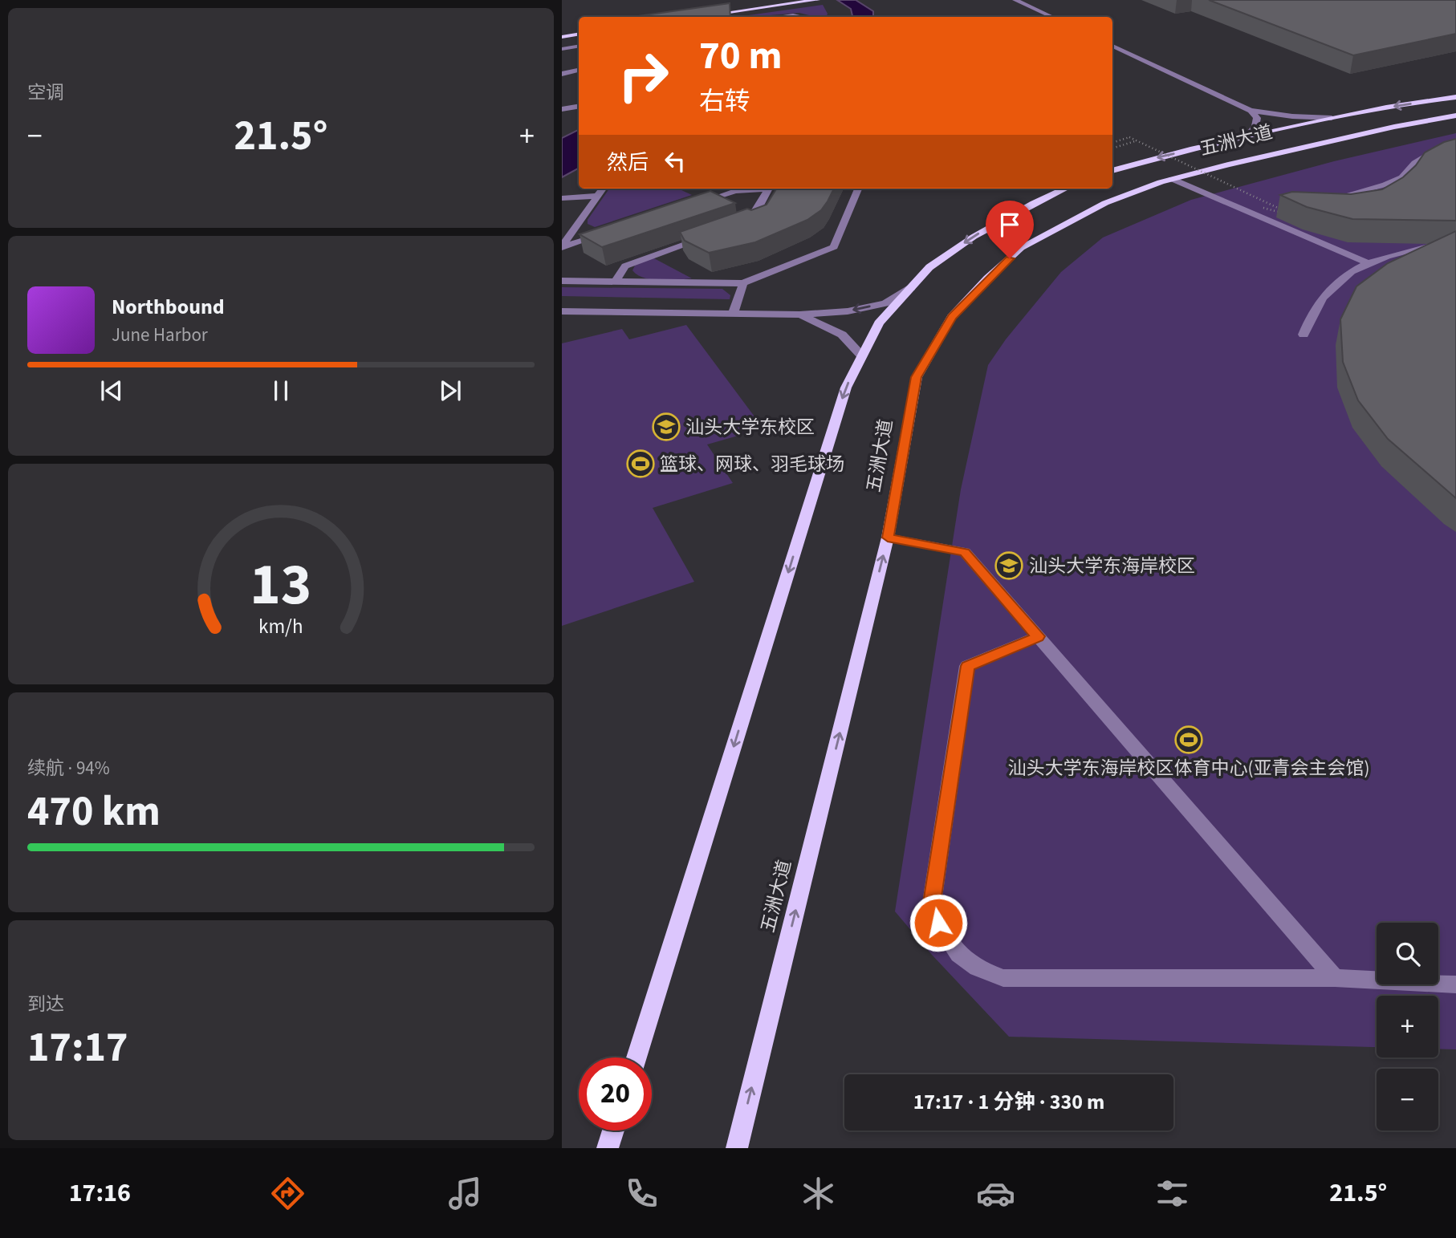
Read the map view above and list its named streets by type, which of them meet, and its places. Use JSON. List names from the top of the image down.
{
  "streets": {
    "main road": ["五洲大道"]
  },
  "places": {
    "school or university": ["汕头大学东校区", "汕头大学东海岸校区"],
    "sports": ["篮球、网球、羽毛球场", "汕头大学东海岸校区体育中心(亚青会主会馆)"]
  },
  "page": {
    "tile": [
      "空调",
      ["续航 · 94%", "470 km"],
      ["到达", "17:17"]
    ],
    "turn": ["70 m", "右转"],
    "heat": ["−", "21.5°", "+"],
    "then": "然后",
    "song": ["Northbound", "June Harbor"],
    "map_buttons": ["+", "−"],
    "limit": "20",
    "trip": "17:17 · 1 分钟 · 330 m",
    "tabs": ["17:16", "21.5°"],
    "gauge": ["13", "km/h"]
  }
}
